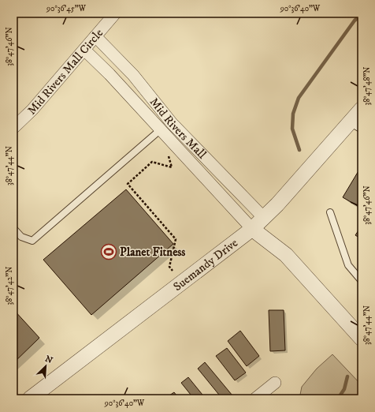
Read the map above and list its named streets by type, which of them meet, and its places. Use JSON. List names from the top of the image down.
{
  "streets": {
    "street": ["Mid Rivers Mall Circle", "Mid Rivers Mall", "Suemandy Drive"]
  },
  "crossings": [
    ["Mid Rivers Mall Circle", "Mid Rivers Mall"],
    ["Mid Rivers Mall", "Suemandy Drive"]
  ],
  "places": {
    "sports": ["Planet Fitness"]
  },
  "north": "top right",
  "coordinates": [
    "90°36'45\"W",
    "90°36'40\"W",
    "38°47'46\"N",
    "38°47'48\"N",
    "38°47'44\"N",
    "38°47'42\"N"
  ]
}
